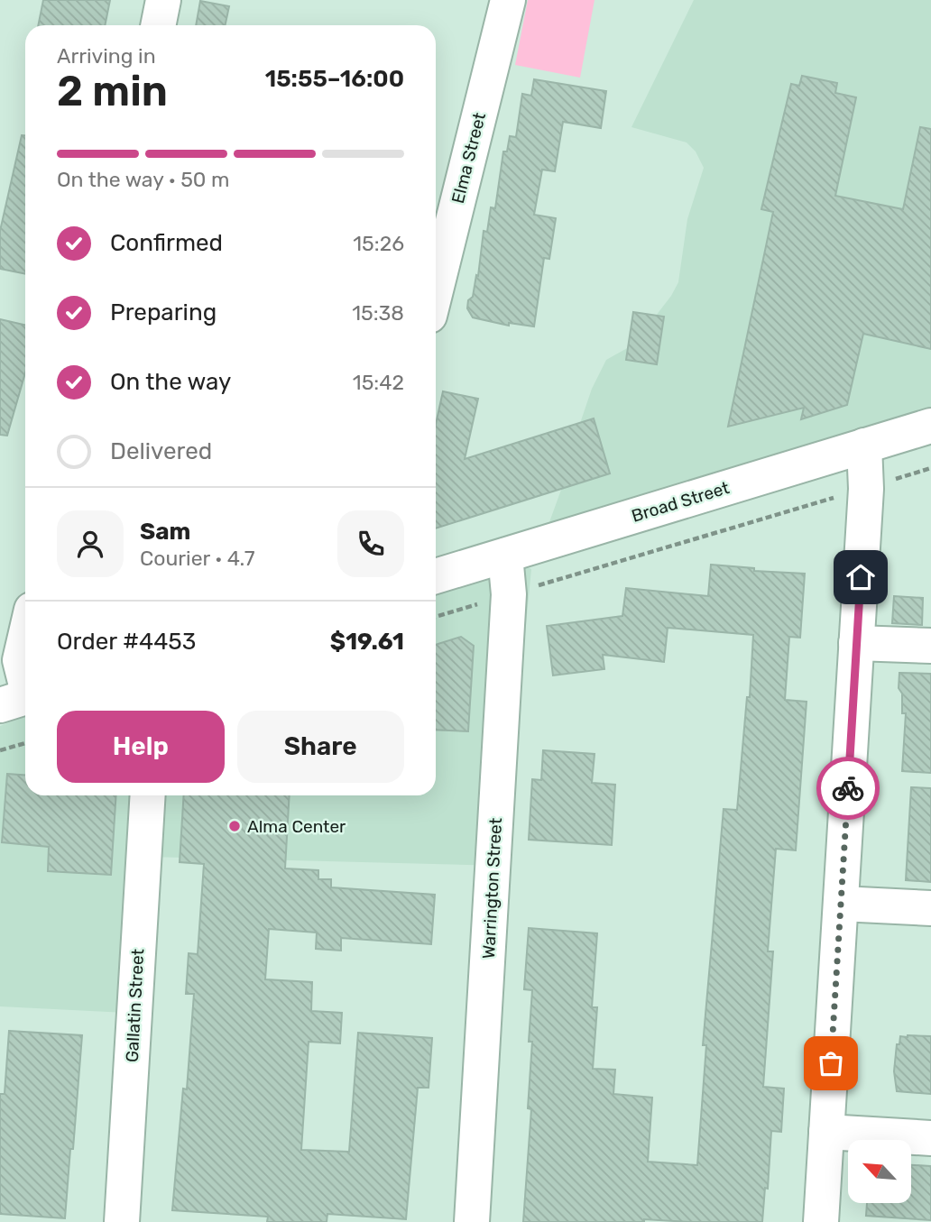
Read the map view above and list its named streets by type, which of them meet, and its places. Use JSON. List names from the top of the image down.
{
  "streets": {
    "street": [
      "Elma Street",
      "Broad Street",
      "Warrington Street",
      "Gallatin Street"
    ]
  },
  "crossings": [
    ["Broad Street", "Warrington Street"]
  ],
  "places": ["Alma Center"],
  "north": "top left",
  "page": {
    "heading": ["2 min", "Arriving in", "15:55–16:00"],
    "panel": [
      "Sam",
      "Courier · 4.7",
      "Order #4453",
      "$19.61"
    ],
    "bar": "On the way · 50 m",
    "list": [
      ["Confirmed", "15:26"],
      ["Preparing", "15:38"],
      ["On the way", "15:42"],
      "Delivered"
    ],
    "buttons": ["Help", "Share"]
  }
}
